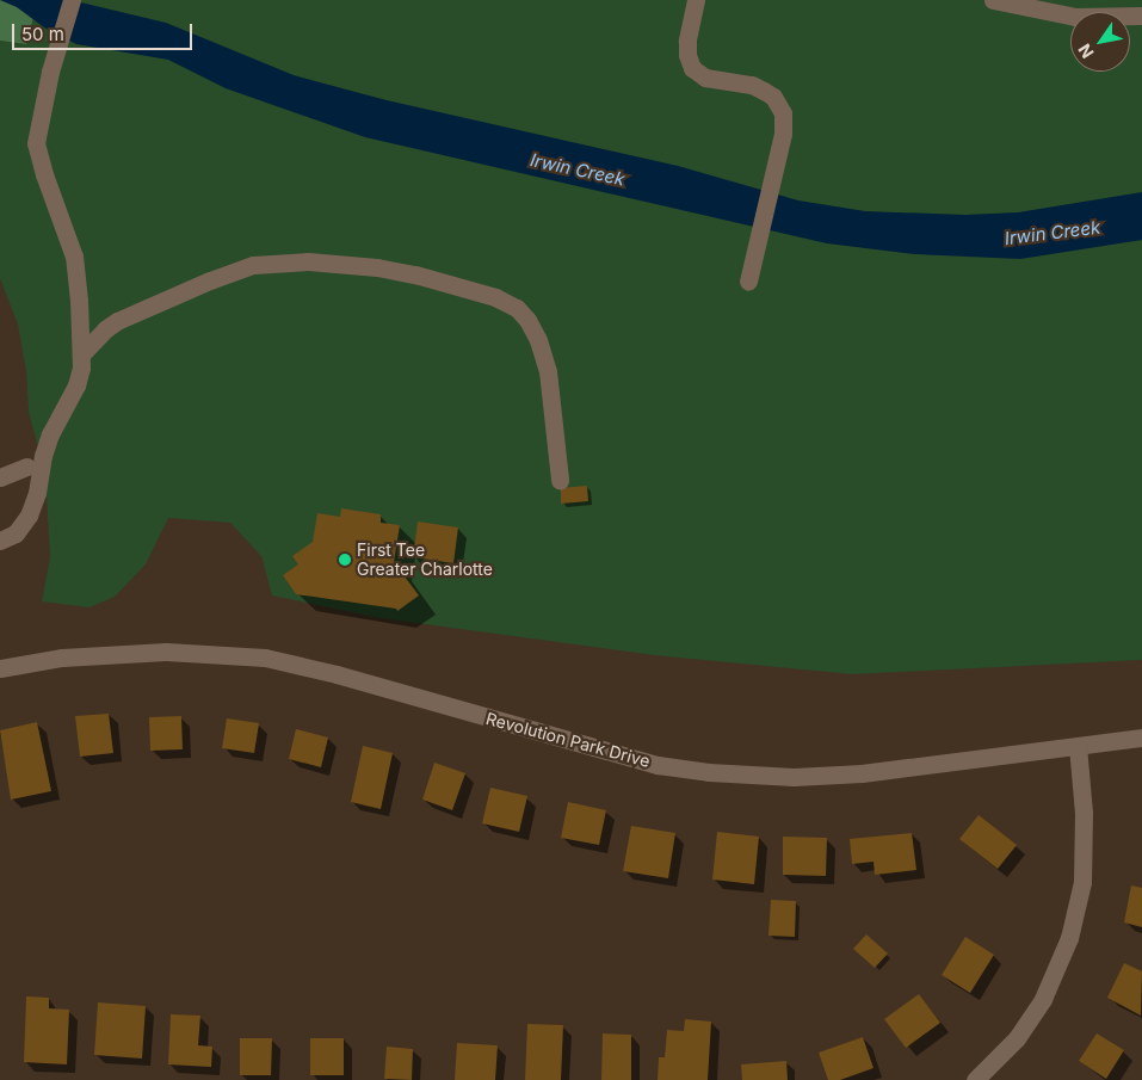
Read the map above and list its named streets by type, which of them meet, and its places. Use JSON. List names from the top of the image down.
{
  "streets": {
    "street": ["Revolution Park Drive"]
  },
  "water": ["Irwin Creek"],
  "places": ["First Tee Greater Charlotte"],
  "scale_bar": "50 m",
  "north": "bottom left"
}
